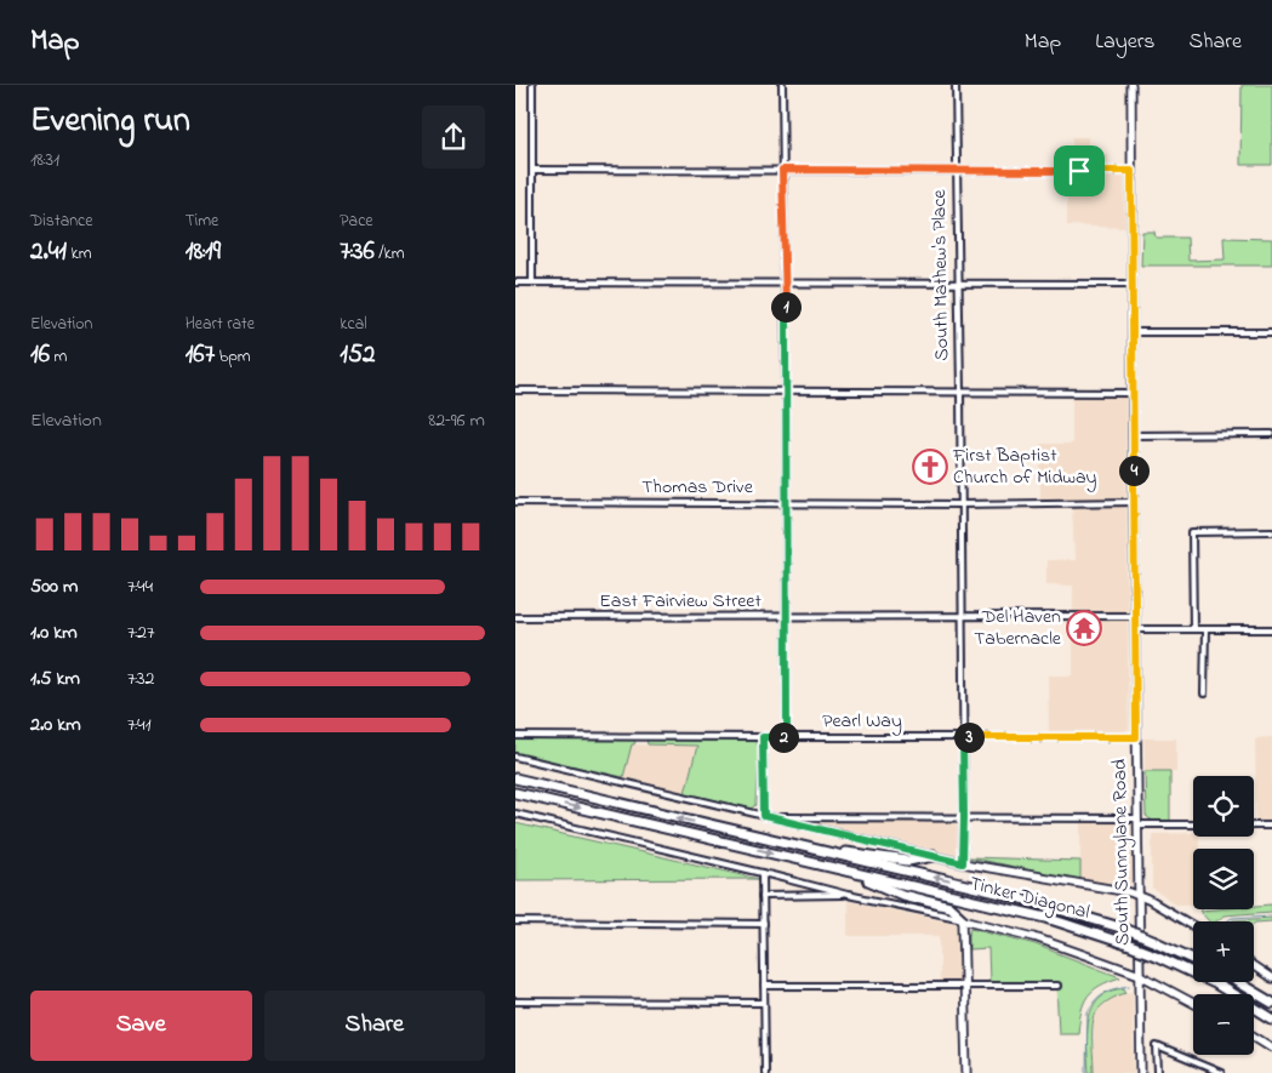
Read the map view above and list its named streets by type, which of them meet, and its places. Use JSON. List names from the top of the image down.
{
  "streets": {
    "highway": ["Tinker Diagonal"],
    "main road": ["South Sunnylane Road"],
    "street": [
      "South Mathew's Place",
      "Thomas Drive",
      "East Fairview Street",
      "Pearl Way"
    ]
  },
  "crossings": [
    ["South Mathew's Place", "Thomas Drive"],
    ["South Mathew's Place", "East Fairview Street"],
    ["South Mathew's Place", "Pearl Way"],
    ["South Mathew's Place", "Tinker Diagonal"],
    ["Thomas Drive", "South Sunnylane Road"],
    ["East Fairview Street", "South Sunnylane Road"],
    ["Pearl Way", "South Sunnylane Road"],
    ["South Sunnylane Road", "Tinker Diagonal"]
  ],
  "places": {
    "church": ["First Baptist Church of Midway"],
    "temple": ["Del Haven Tabernacle"]
  },
  "page": {
    "header": "Map",
    "nav": ["Map", "Layers", "Share"],
    "heading": ["Evening run", "18:31"],
    "stats": [
      ["Distance", "2.41 km"],
      ["Time", "18:19"],
      ["Pace", "7:36 /km"],
      ["Elevation", "16 m"],
      ["Heart rate", "167 bpm"],
      ["kcal", "152"]
    ],
    "pins": [
      "1",
      "4",
      "2",
      "3"
    ],
    "chart": ["Elevation", "82–96 m"],
    "list": [
      {
        "name": "500 m",
        "note": "7:44"
      },
      {
        "name": "1.0 km",
        "note": "7:27"
      },
      {
        "name": "1.5 km",
        "note": "7:32"
      },
      {
        "name": "2.0 km",
        "note": "7:41"
      }
    ],
    "map_buttons": ["+", "−"],
    "buttons": ["Save", "Share"]
  }
}
